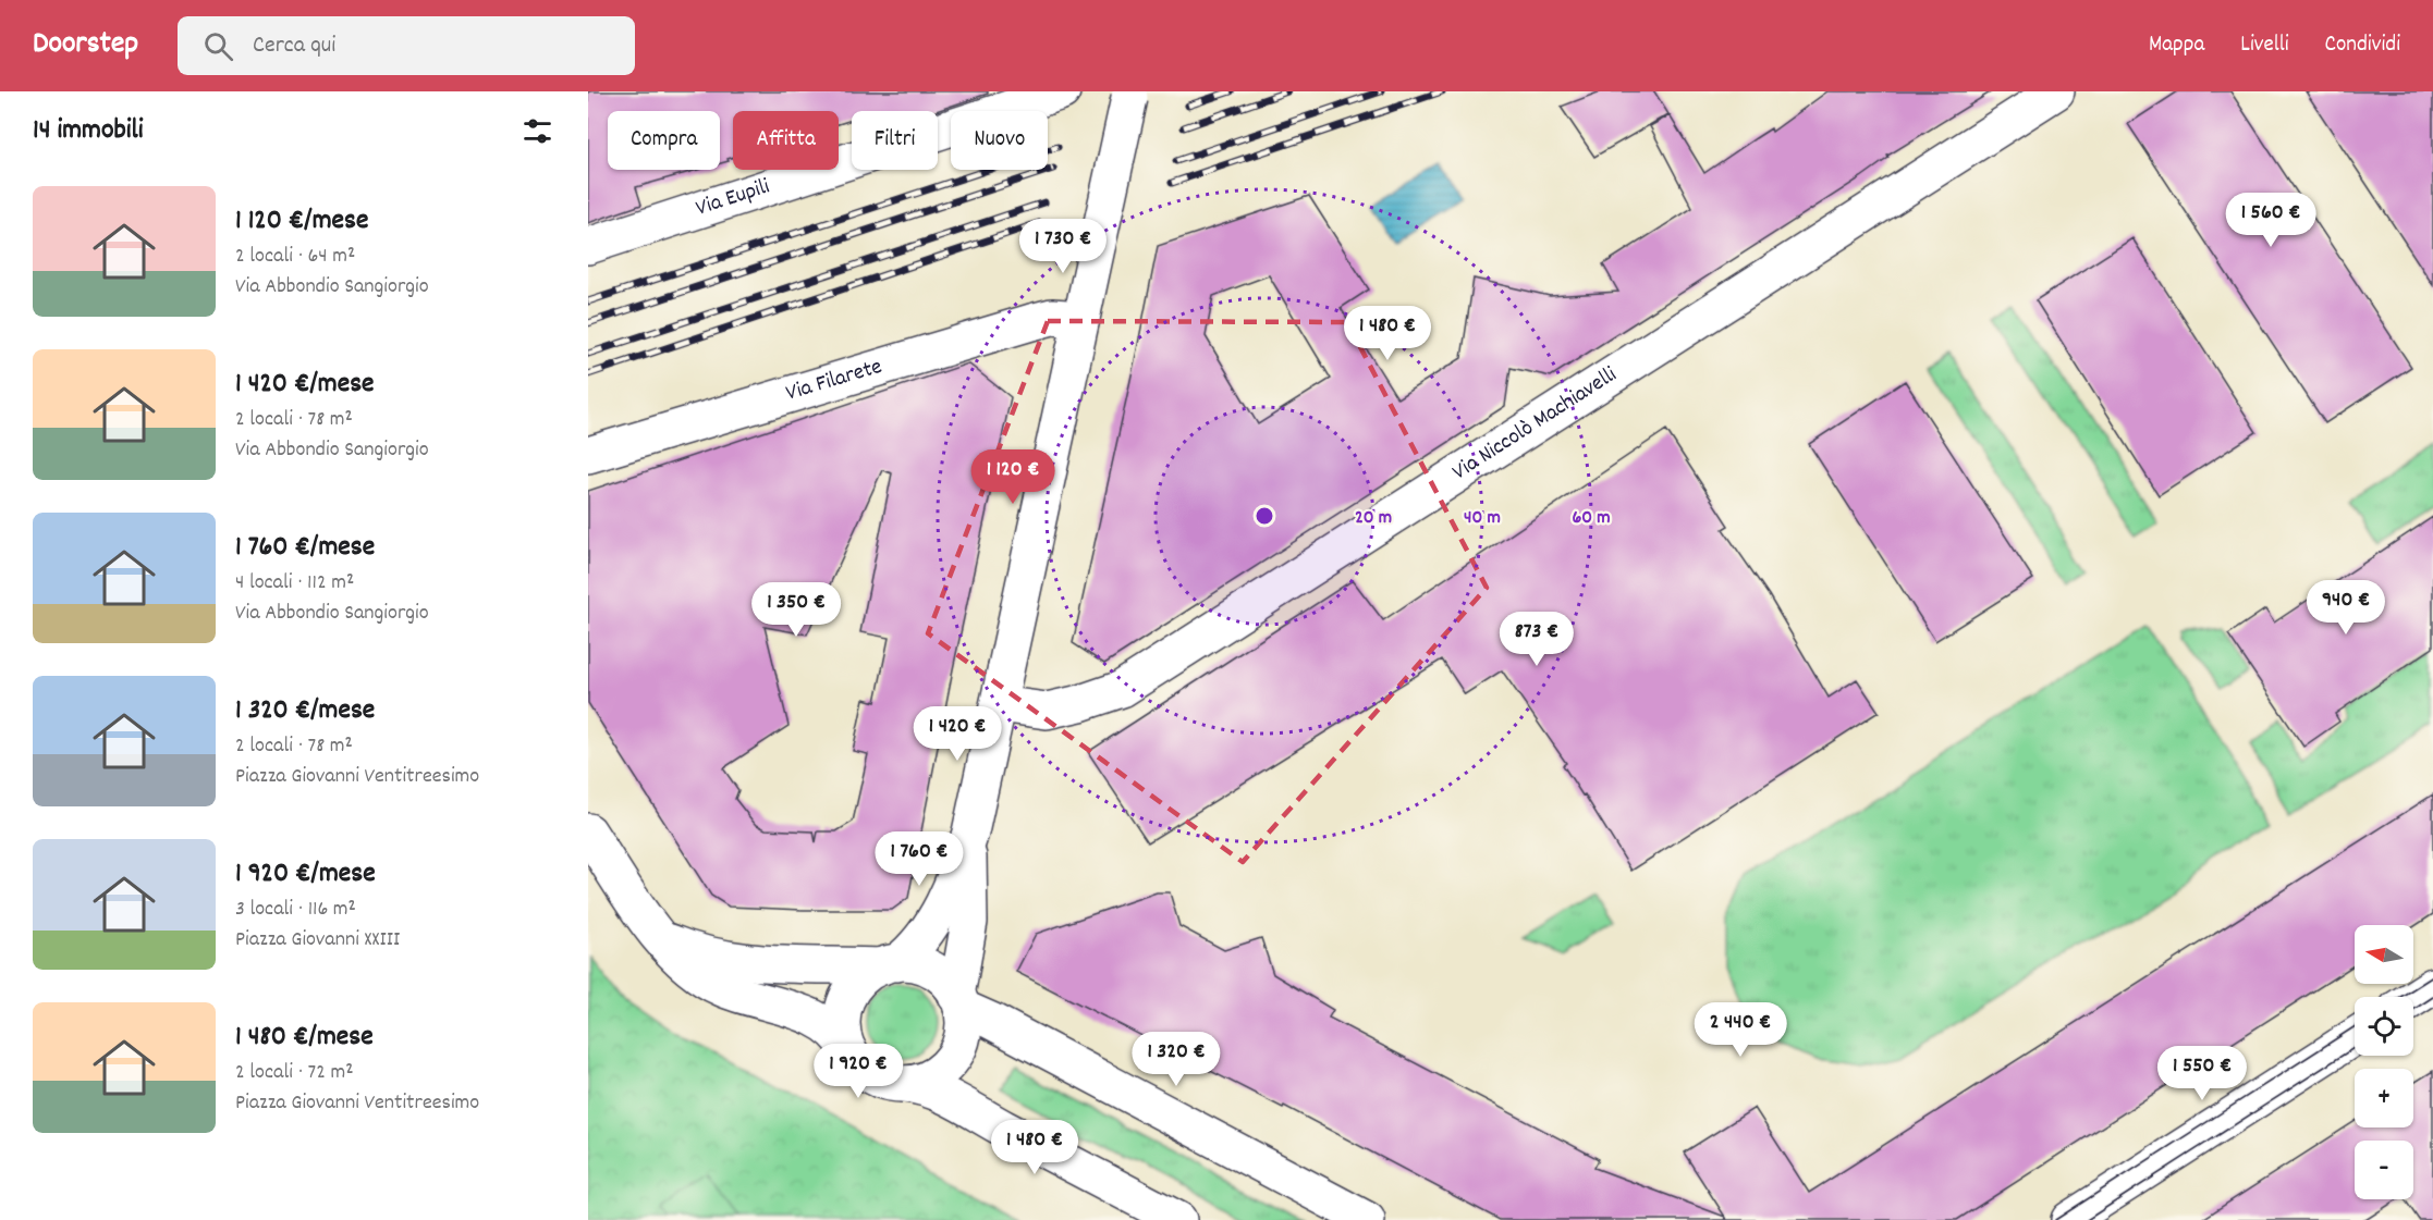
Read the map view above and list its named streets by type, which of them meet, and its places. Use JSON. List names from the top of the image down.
{
  "streets": {
    "street": ["Via Eupili", "Via Filarete", "Via Niccolò Machiavelli"]
  },
  "north": "left",
  "page": {
    "header": "Doorstep",
    "search": "Cerca qui",
    "nav": ["Mappa", "Livelli", "Condividi"],
    "heading": "14 immobili",
    "chip": [
      "Compra",
      "Affitta",
      "Filtri",
      "Nuovo"
    ],
    "list": [
      {
        "name": "1 120 €/mese",
        "note": "2 locali · 64 m² · Via Abbondio Sangiorgio"
      },
      {
        "name": "1 420 €/mese",
        "note": "2 locali · 78 m² · Via Abbondio Sangiorgio"
      },
      {
        "name": "1 760 €/mese",
        "note": "4 locali · 112 m² · Via Abbondio Sangiorgio"
      },
      {
        "name": "1 320 €/mese",
        "note": "2 locali · 78 m² · Piazza Giovanni Ventitreesimo"
      },
      {
        "name": "1 920 €/mese",
        "note": "3 locali · 116 m² · Piazza Giovanni XXIII"
      },
      {
        "name": "1 480 €/mese",
        "note": "2 locali · 72 m² · Piazza Giovanni Ventitreesimo"
      }
    ],
    "price": [
      "1 560 €",
      "1 730 €",
      "1 480 €",
      "1 120 €",
      "940 €",
      "1 350 €",
      "873 €",
      "1 420 €",
      "1 760 €",
      "2 440 €",
      "1 320 €",
      "1 920 €",
      "1 550 €",
      "1 480 €"
    ],
    "map_buttons": ["+", "−"]
  },
  "rings": ["20 m", "40 m", "60 m"]
}
